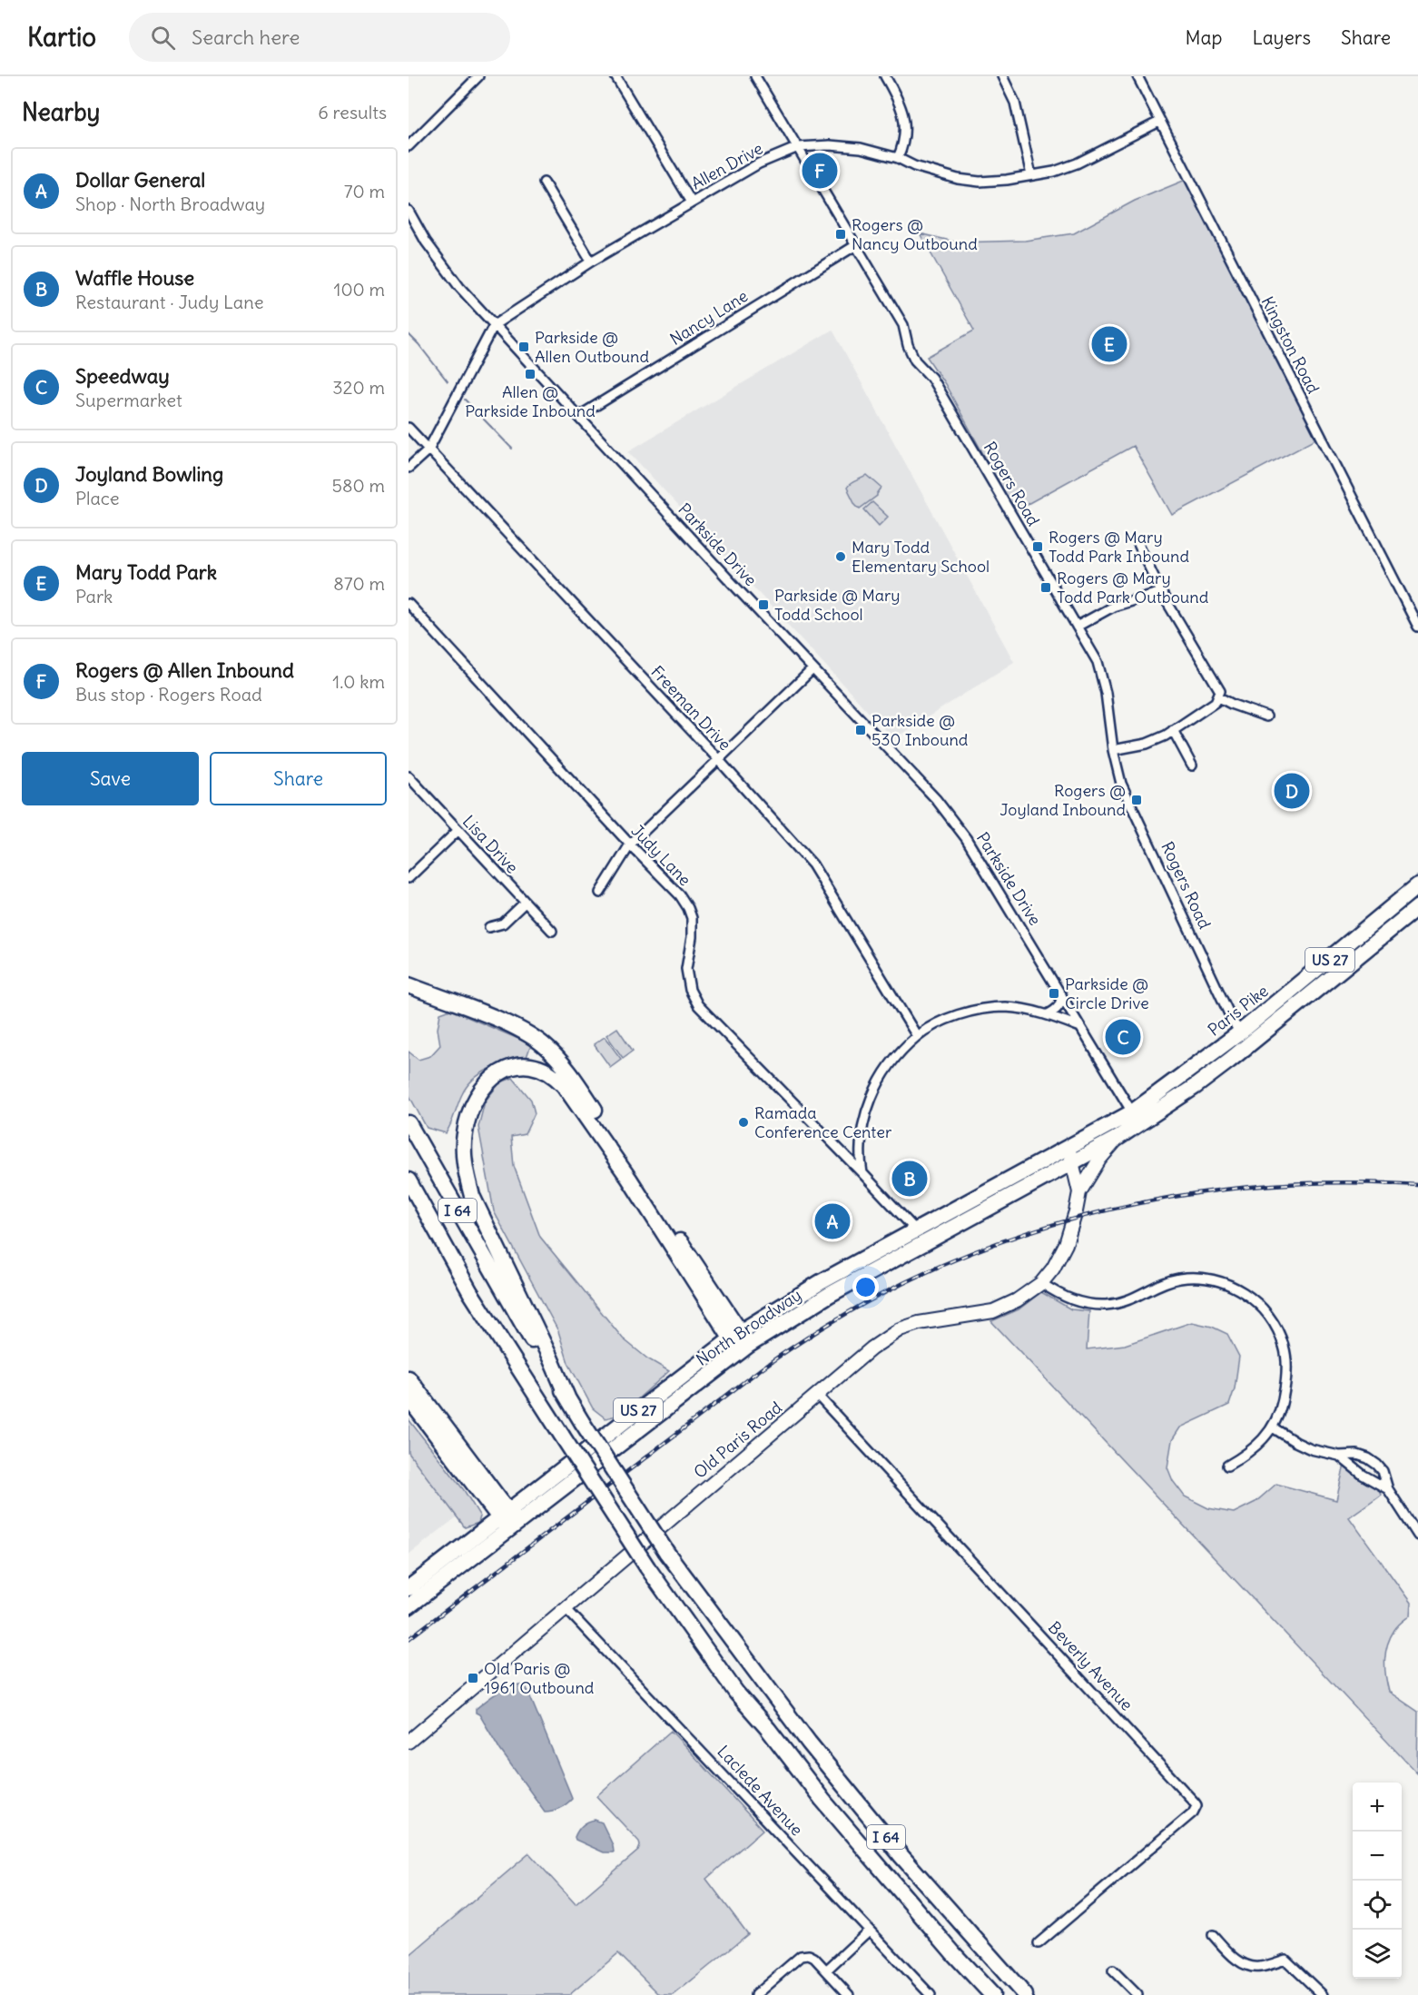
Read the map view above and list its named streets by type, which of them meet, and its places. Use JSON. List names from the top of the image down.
{
  "streets": {
    "highway": [
      "US 27",
      "Paris Pike",
      "I 64",
      "North Broadway"
    ],
    "street": [
      "Allen Drive",
      "Nancy Lane",
      "Kingston Road",
      "Rogers Road",
      "Parkside Drive",
      "Freeman Drive",
      "Lisa Drive",
      "Judy Lane",
      "Old Paris Road",
      "Beverly Avenue",
      "Laclede Avenue"
    ]
  },
  "crossings": [
    ["Allen Drive", "Kingston Road"],
    ["Allen Drive", "Rogers Road"],
    ["Allen Drive", "Parkside Drive"],
    ["Allen Drive", "Freeman Drive"],
    ["Nancy Lane", "Rogers Road"],
    ["Nancy Lane", "Parkside Drive"],
    ["Rogers Road", "Paris Pike"],
    ["Parkside Drive", "Paris Pike"],
    ["Parkside Drive", "North Broadway"],
    ["Judy Lane", "North Broadway"],
    ["Paris Pike", "North Broadway"],
    ["North Broadway", "Old Paris Road"],
    ["Old Paris Road", "Beverly Avenue"],
    ["Old Paris Road", "Laclede Avenue"]
  ],
  "places": {
    "transit": [
      "Rogers @ Nancy Outbound",
      "Parkside @ Allen Outbound",
      "Allen @ Parkside Inbound",
      "Rogers @ Mary Todd Park Inbound",
      "Rogers @ Mary Todd Park Outbound",
      "Parkside @ Mary Todd School",
      "Parkside @ 530 Inbound",
      "Rogers @ Joyland Inbound",
      "Parkside @ Circle Drive",
      "Old Paris @ 1961 Outbound"
    ],
    "other": ["Mary Todd Elementary School", "Ramada Conference Center"]
  },
  "page": {
    "header": "Kartio",
    "search": "Search here",
    "nav": ["Map", "Layers", "Share"],
    "heading": ["Nearby", "6 results"],
    "list": [
      {
        "mark": "A",
        "name": "Dollar General",
        "note": "Shop · North Broadway",
        "value": "70 m"
      },
      {
        "mark": "B",
        "name": "Waffle House",
        "note": "Restaurant · Judy Lane",
        "value": "100 m"
      },
      {
        "mark": "C",
        "name": "Speedway",
        "note": "Supermarket",
        "value": "320 m"
      },
      {
        "mark": "D",
        "name": "Joyland Bowling",
        "note": "Place",
        "value": "580 m"
      },
      {
        "mark": "E",
        "name": "Mary Todd Park",
        "note": "Park",
        "value": "870 m"
      },
      {
        "mark": "F",
        "name": "Rogers @ Allen Inbound",
        "note": "Bus stop · Rogers Road",
        "value": "1.0 km"
      }
    ],
    "pins": [
      "F",
      "E",
      "D",
      "C",
      "B",
      "A"
    ],
    "buttons": ["Save", "Share"],
    "map_buttons": ["+", "−"]
  }
}
